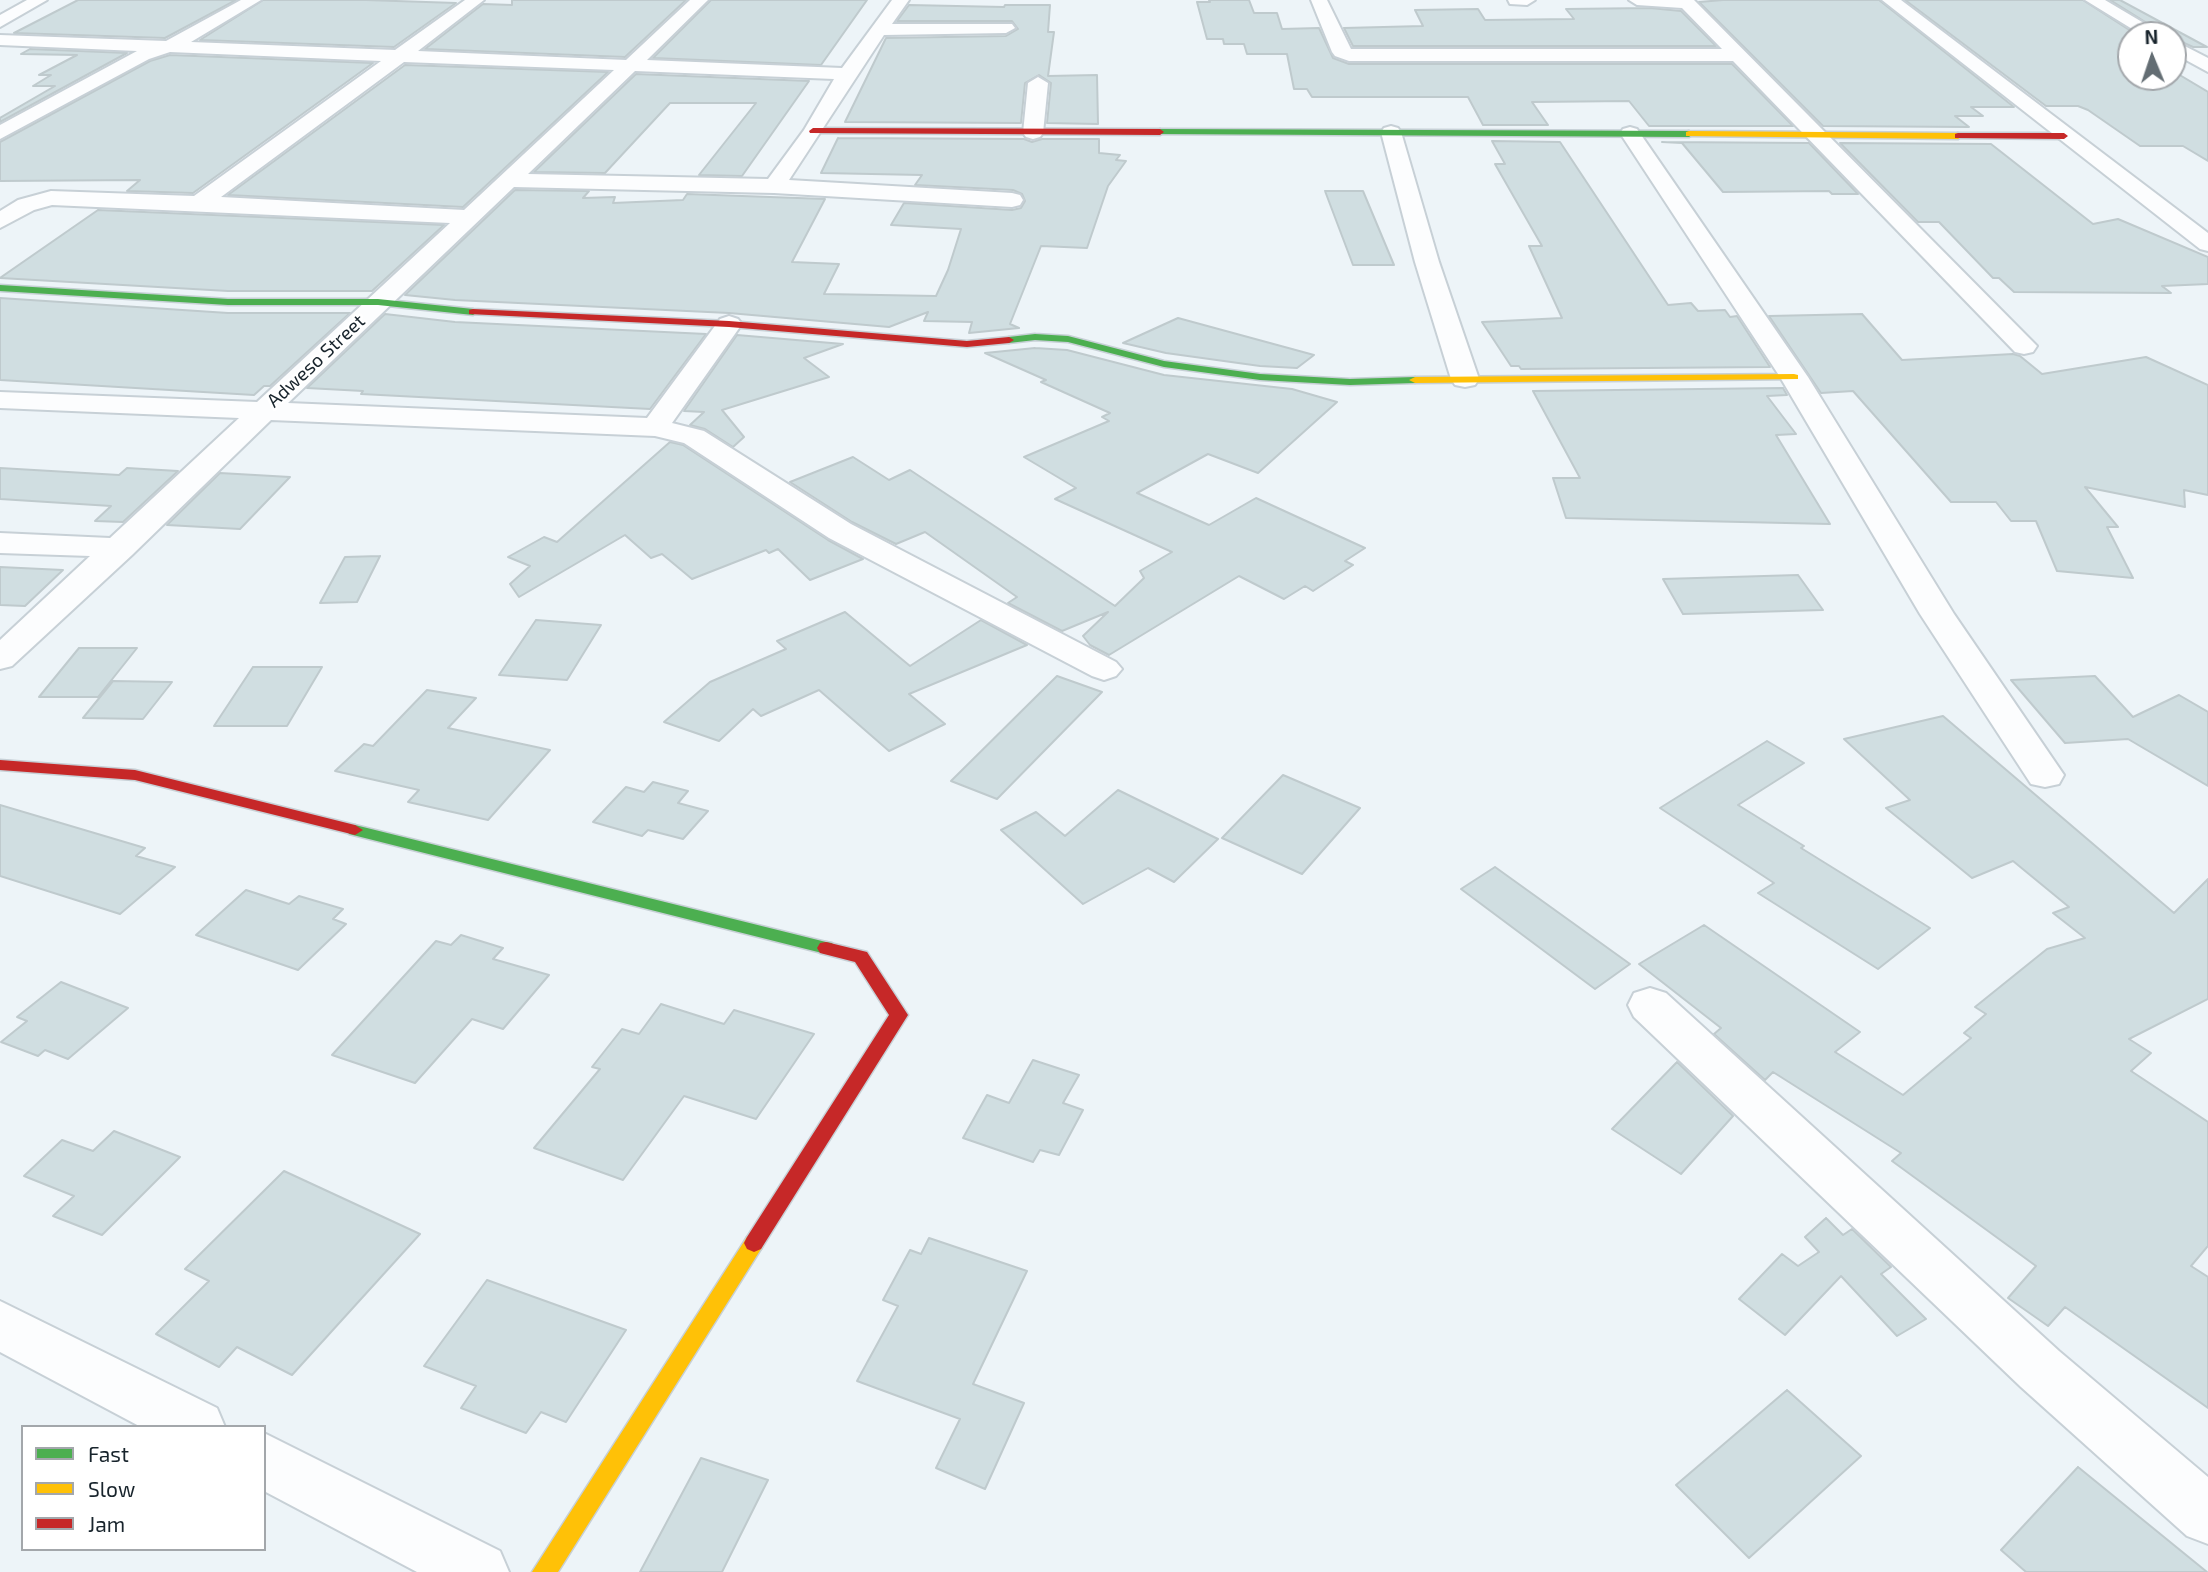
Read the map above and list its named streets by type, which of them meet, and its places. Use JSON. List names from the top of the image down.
{
  "streets": {
    "street": ["Adweso Street"]
  },
  "legend": ["Fast", "Slow", "Jam"],
  "north": "top"
}
